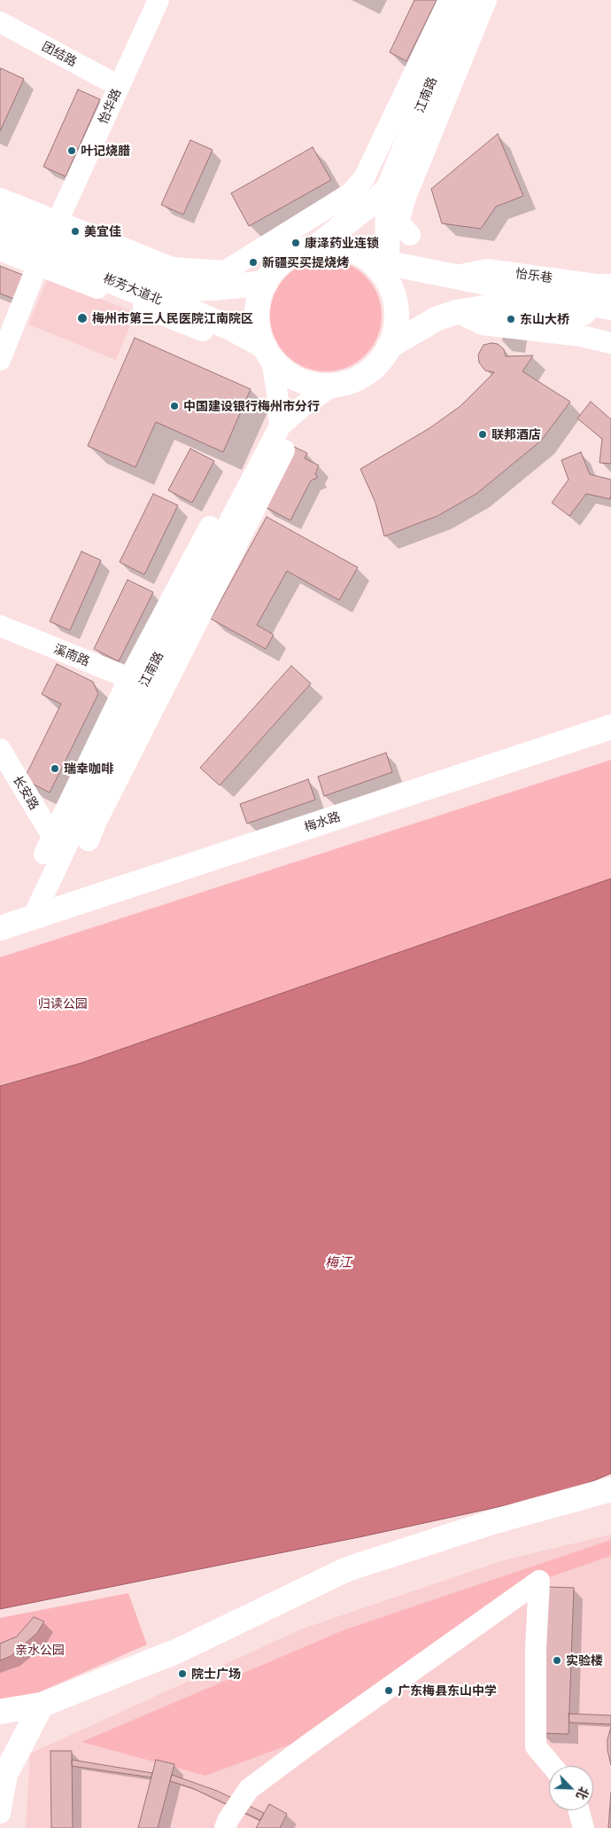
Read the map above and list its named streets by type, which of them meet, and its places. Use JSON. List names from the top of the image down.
{
  "streets": {
    "main road": ["江南路", "彬芳大道北", "梅水路"],
    "street": [
      "团结路",
      "怡华路",
      "怡乐巷",
      "溪南路",
      "长安路"
    ]
  },
  "crossings": [
    ["团结路", "怡华路"],
    ["江南路", "彬芳大道北"],
    ["江南路", "溪南路"],
    ["江南路", "长安路"],
    ["江南路", "梅水路"],
    ["怡华路", "彬芳大道北"],
    ["溪南路", "长安路"]
  ],
  "water": ["梅江"],
  "parks": ["归读公园", "亲水公园"],
  "places": [
    "叶记烧腊",
    "美宜佳",
    "康泽药业连锁",
    "新疆买买提烧烤",
    "梅州市第三人民医院江南院区",
    "东山大桥",
    "中国建设银行梅州市分行",
    "联邦酒店",
    "瑞幸咖啡",
    "实验楼",
    "院士广场",
    "广东梅县东山中学"
  ],
  "north": "bottom right"
}
